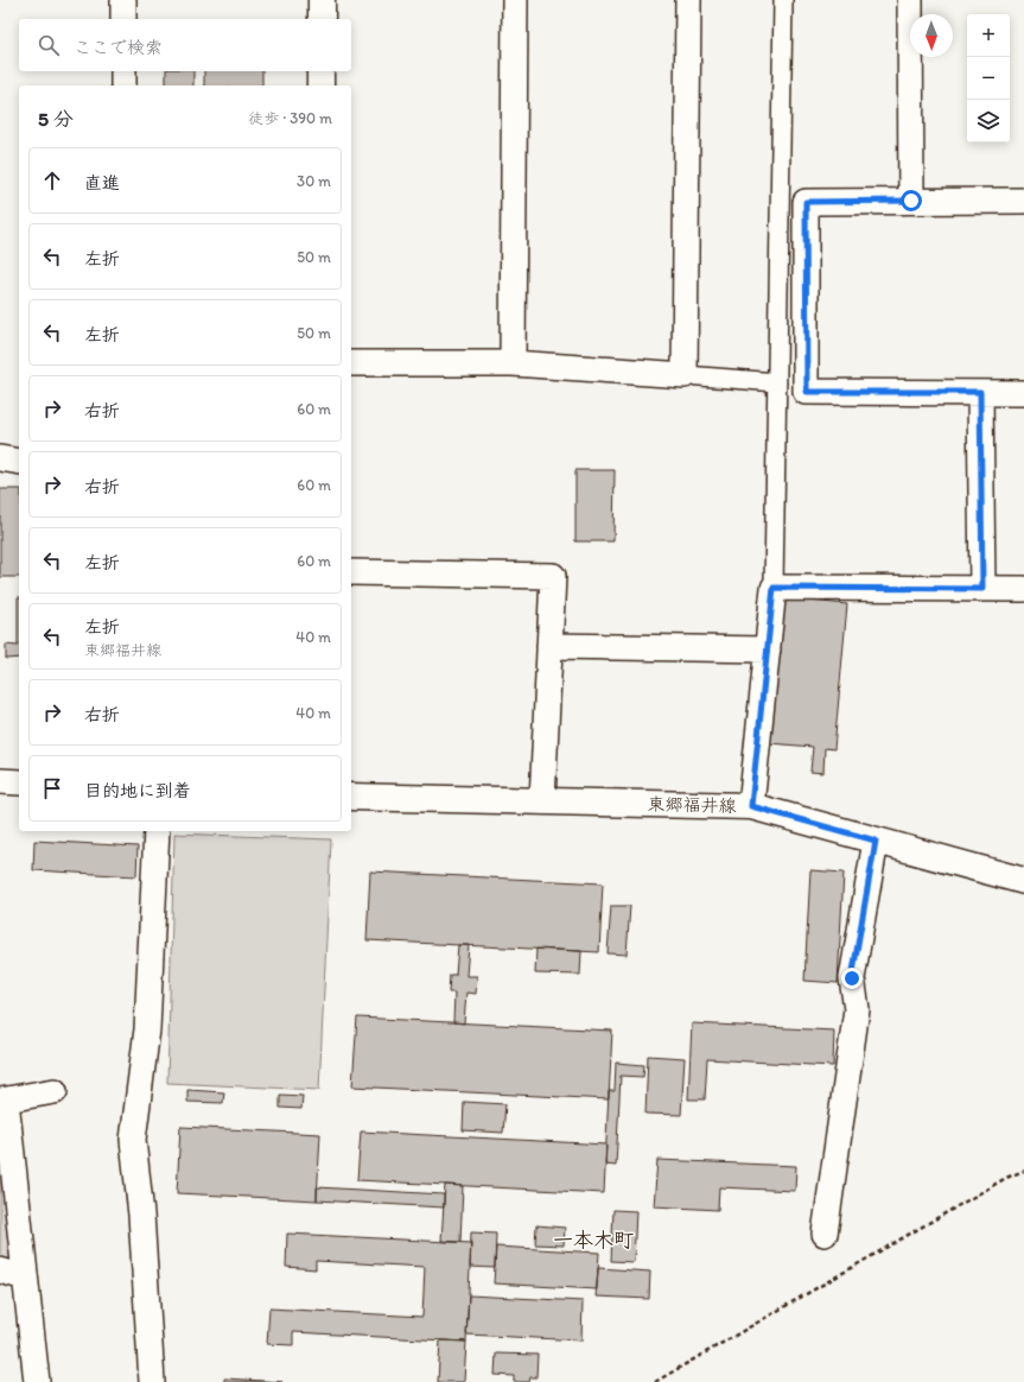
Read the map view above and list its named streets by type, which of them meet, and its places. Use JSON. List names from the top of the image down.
{
  "streets": {
    "main road": ["東郷福井線"]
  },
  "districts": ["一本木町"],
  "north": "bottom",
  "page": {
    "map_buttons": ["+", "−"],
    "search": "ここで検索",
    "heading": ["5 分", "徒歩 · 390 m"],
    "list": [
      ["直進", "30 m"],
      ["左折", "50 m"],
      ["左折", "50 m"],
      ["右折", "60 m"],
      ["右折", "60 m"],
      ["左折", "60 m"],
      ["左折", "東郷福井線", "40 m"],
      ["右折", "40 m"],
      "目的地に到着"
    ]
  }
}
